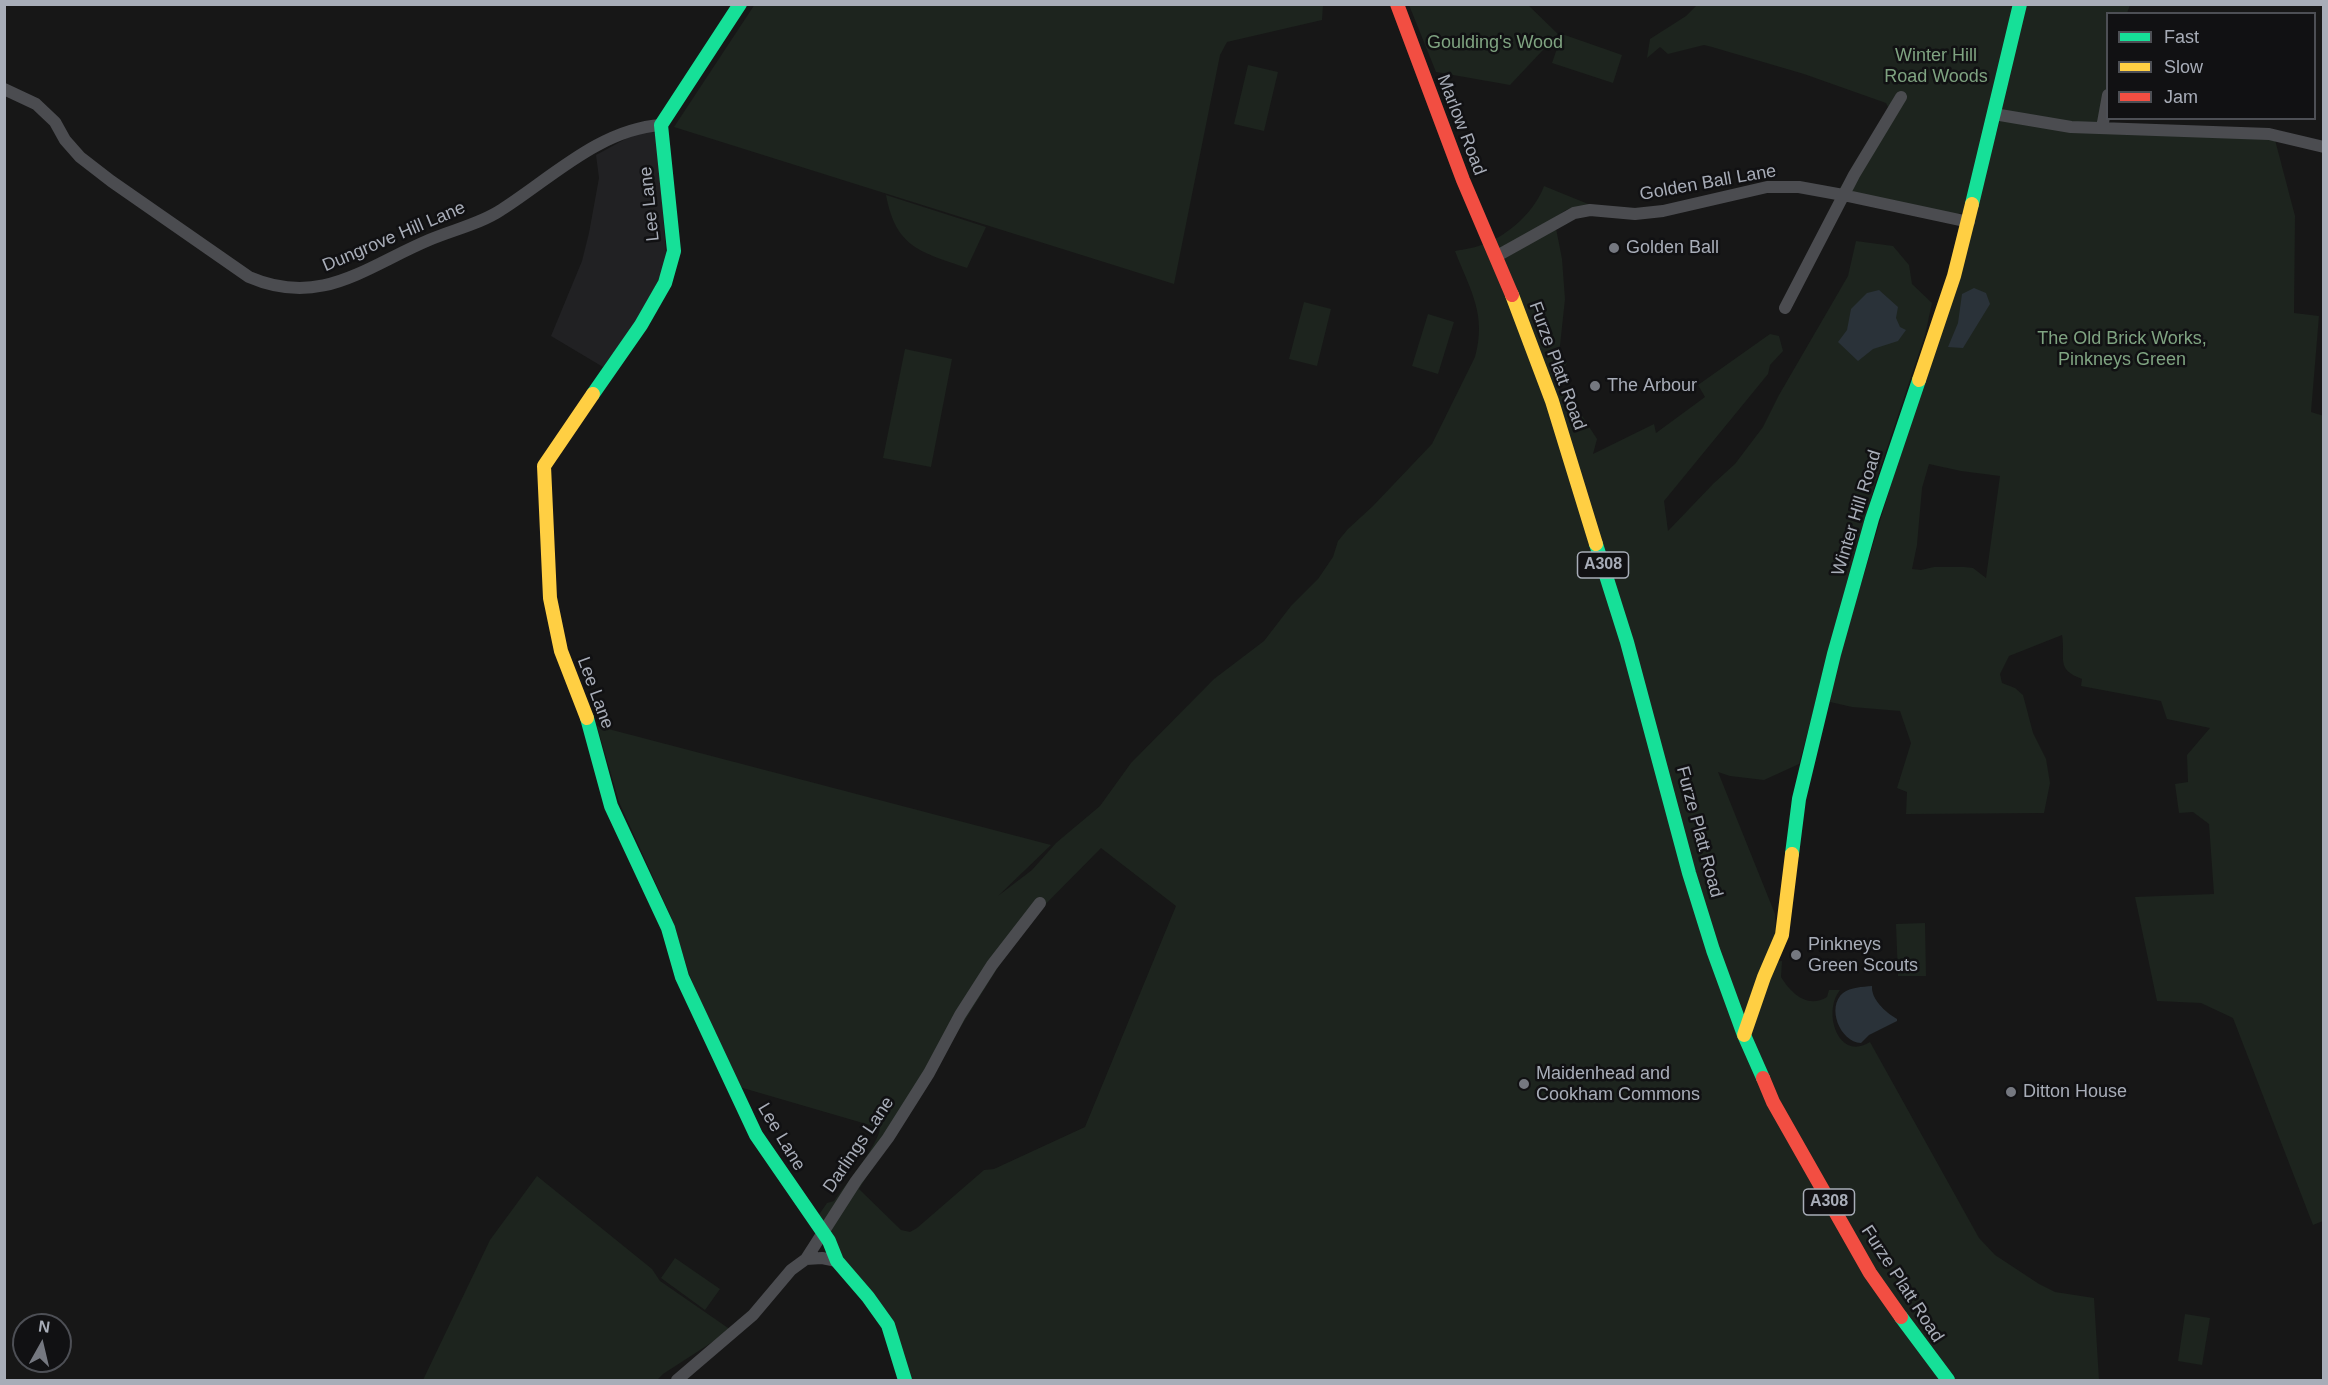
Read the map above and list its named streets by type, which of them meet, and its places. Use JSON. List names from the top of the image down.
{
  "streets": {
    "street": [
      "Marlow Road",
      "Golden Ball Lane",
      "Lee Lane",
      "Dungrove Hill Lane",
      "Furze Platt Road",
      "Winter Hill Road",
      "A308",
      "Darlings Lane"
    ]
  },
  "crossings": [
    ["Marlow Road", "Golden Ball Lane"],
    ["Marlow Road", "Furze Platt Road"],
    ["Golden Ball Lane", "Furze Platt Road"],
    ["Golden Ball Lane", "Winter Hill Road"],
    ["Lee Lane", "Dungrove Hill Lane"],
    ["Lee Lane", "Darlings Lane"],
    ["Furze Platt Road", "Winter Hill Road"]
  ],
  "parks": ["Goulding's Wood", "Winter Hill Road Woods", "The Old Brick Works, Pinkneys Green"],
  "places": [
    "Golden Ball",
    "The Arbour",
    "Pinkneys Green Scouts",
    "Maidenhead and Cookham Commons",
    "Ditton House"
  ],
  "legend": ["Fast", "Slow", "Jam"],
  "north": "top"
}
